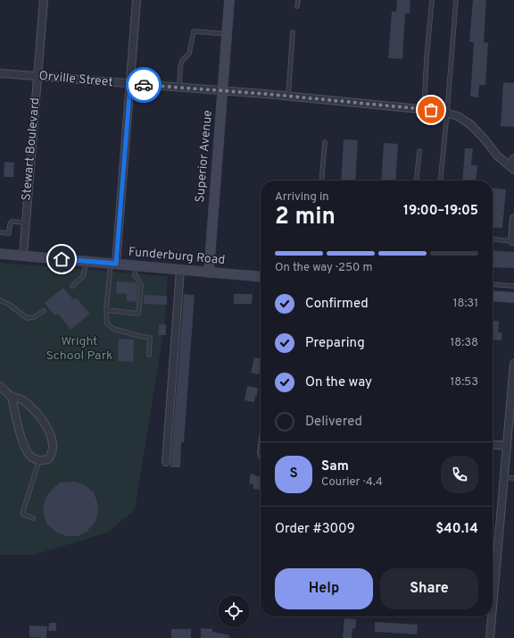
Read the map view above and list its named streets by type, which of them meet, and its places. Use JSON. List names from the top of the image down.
{
  "streets": {
    "street": [
      "Orville Street",
      "Stewart Boulevard",
      "Superior Avenue",
      "Funderburg Road"
    ]
  },
  "crossings": [
    ["Orville Street", "Stewart Boulevard"],
    ["Orville Street", "Superior Avenue"],
    ["Stewart Boulevard", "Funderburg Road"],
    ["Superior Avenue", "Funderburg Road"]
  ],
  "parks": ["Wright School Park"],
  "page": {
    "heading": ["2 min", "Arriving in", "19:00–19:05"],
    "panel": [
      "Sam",
      "Courier · 4.4",
      "Order #3009",
      "$40.14"
    ],
    "bar": "On the way · 250 m",
    "list": [
      ["Confirmed", "18:31"],
      ["Preparing", "18:38"],
      ["On the way", "18:53"],
      "Delivered"
    ],
    "round": "S",
    "buttons": ["Help", "Share"]
  }
}
